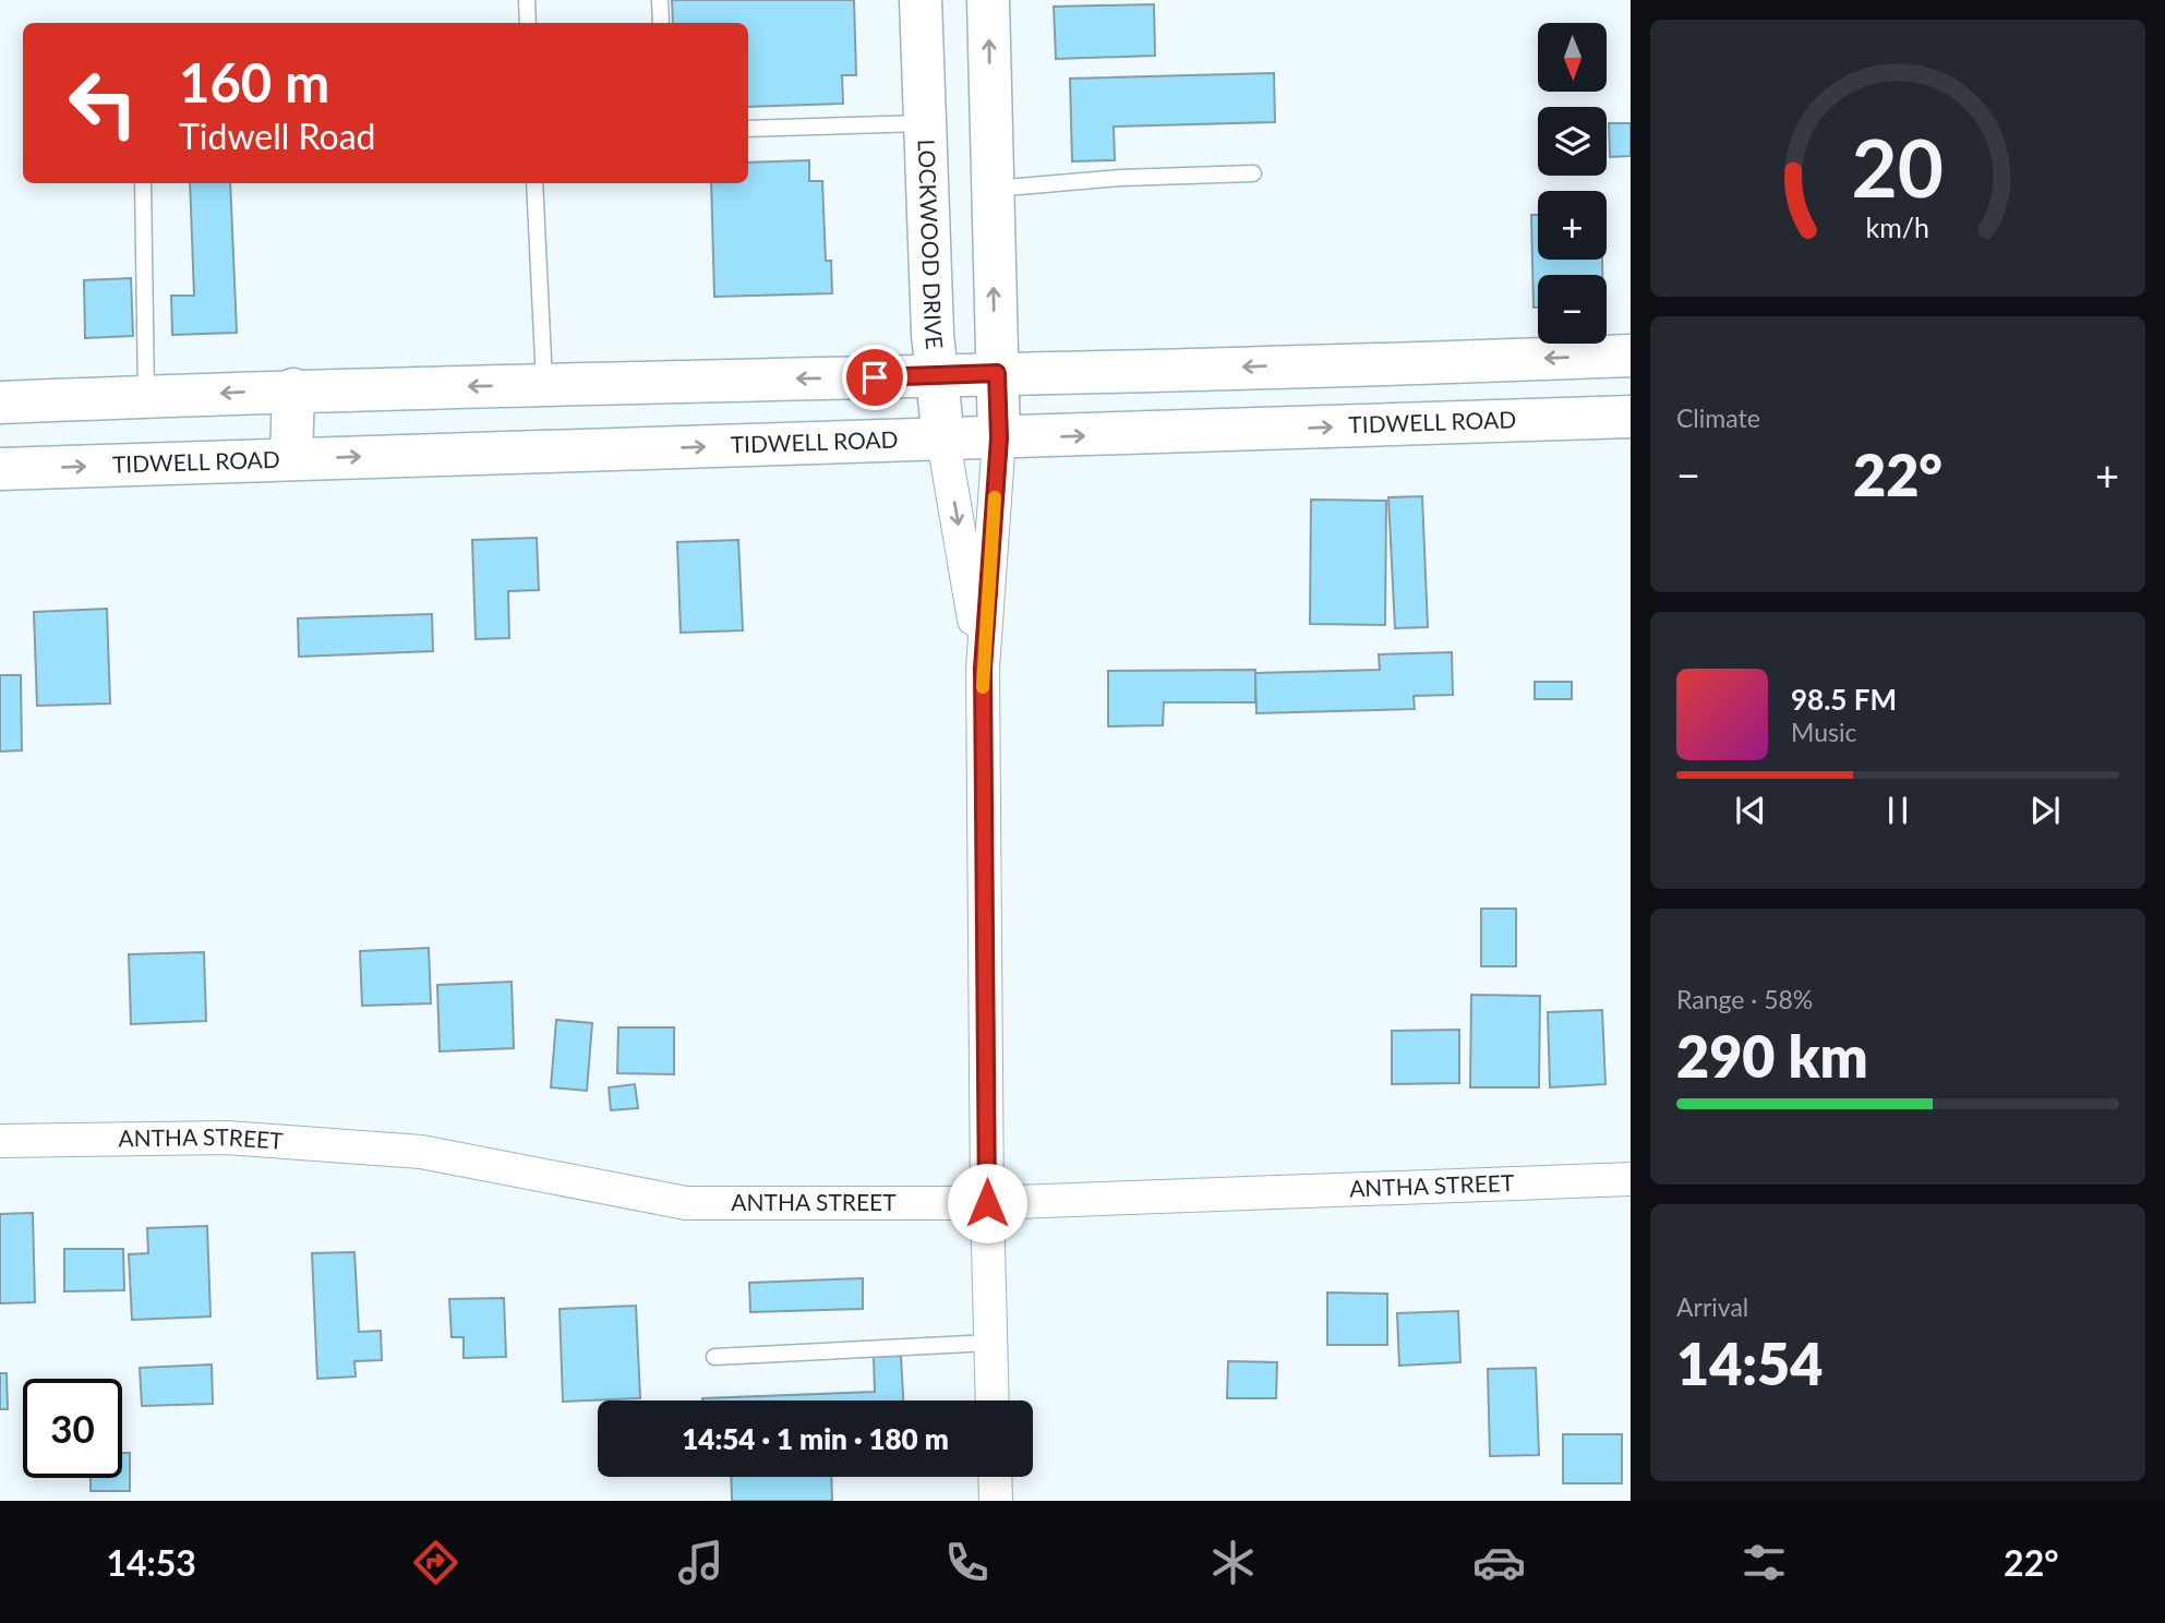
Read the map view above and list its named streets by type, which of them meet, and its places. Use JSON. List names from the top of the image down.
{
  "streets": {
    "main road": ["LOCKWOOD DRIVE", "TIDWELL ROAD"],
    "street": ["ANTHA STREET"]
  },
  "crossings": [
    ["LOCKWOOD DRIVE", "TIDWELL ROAD"],
    ["LOCKWOOD DRIVE", "ANTHA STREET"]
  ],
  "north": "bottom",
  "page": {
    "map_buttons": ["+", "−"],
    "turn": ["160 m", "Tidwell Road"],
    "tile": [
      "Climate",
      ["Range · 58%", "290 km"],
      ["Arrival", "14:54"]
    ],
    "heat": ["−", "22°", "+"],
    "song": ["98.5 FM", "Music"],
    "limit": "30",
    "trip": "14:54 · 1 min · 180 m",
    "tabs": ["14:53", "22°"],
    "gauge": ["20", "km/h"]
  }
}
